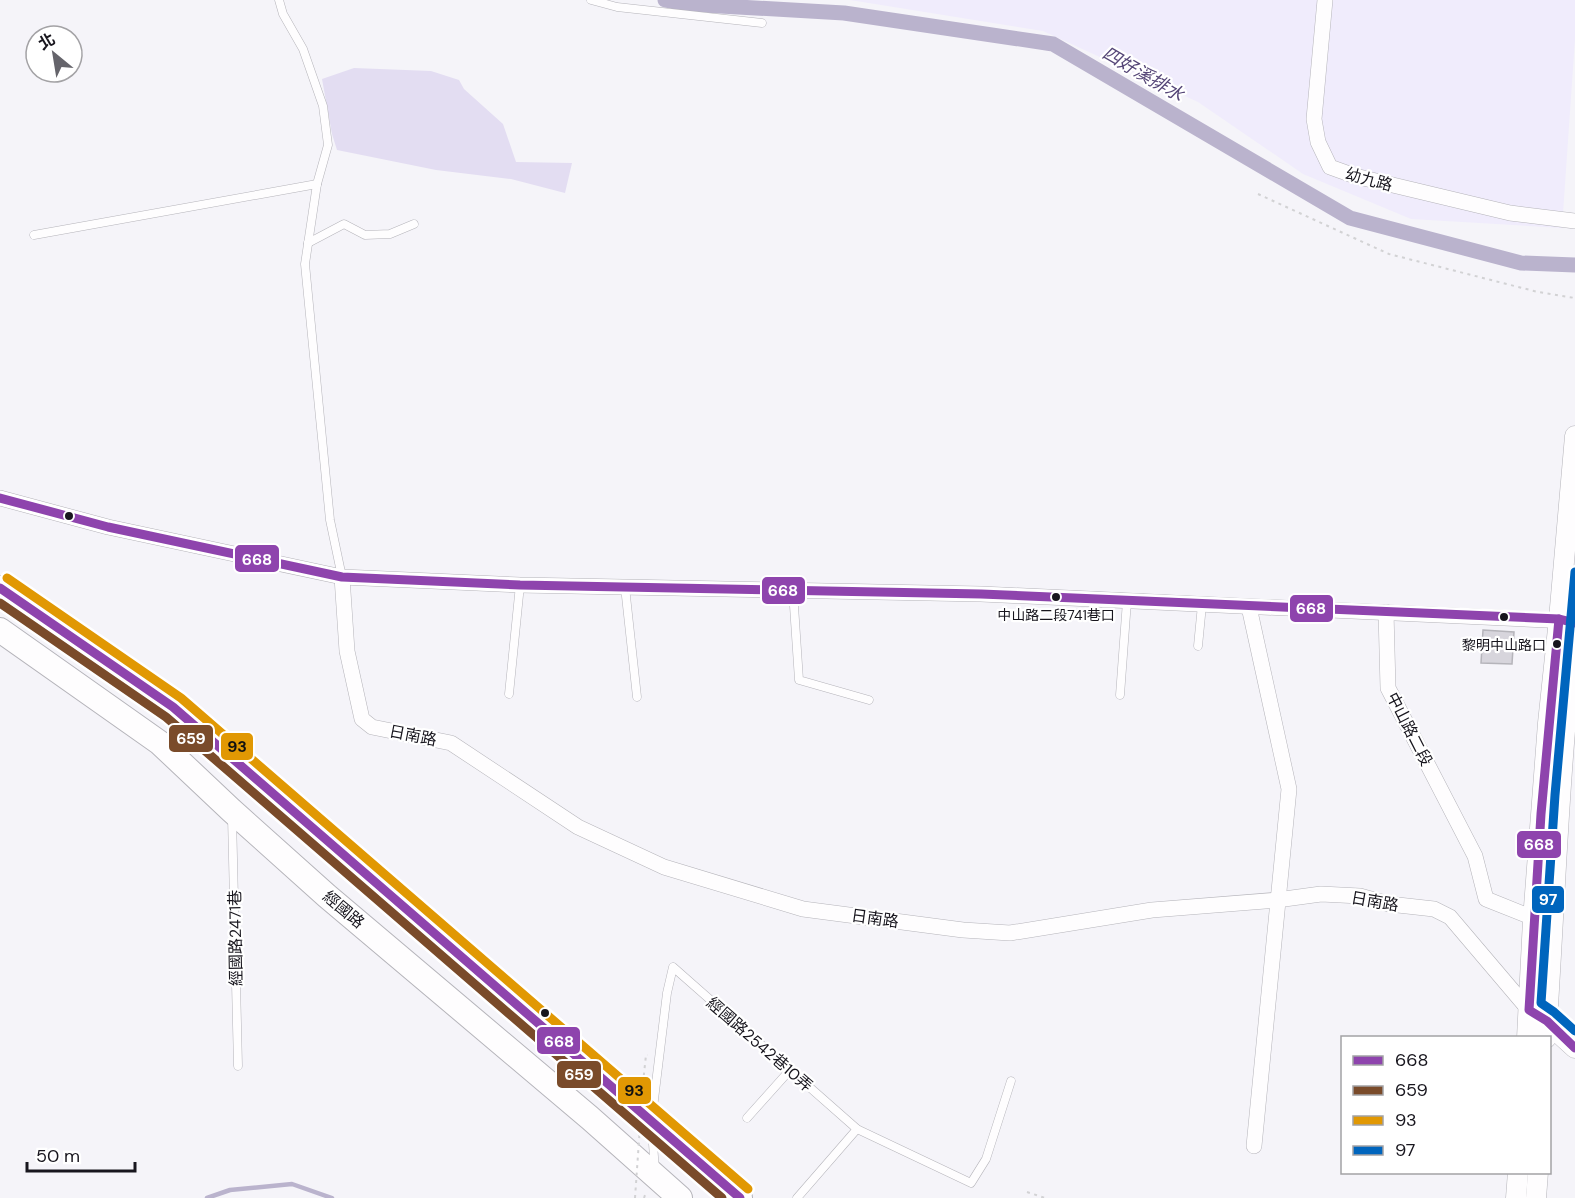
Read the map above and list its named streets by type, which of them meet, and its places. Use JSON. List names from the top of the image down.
{
  "streets": {
    "main road": ["經國路"],
    "street": ["幼九路", "中山路二段", "日南路"],
    "lane": ["經國路2471巷", "經國路2542巷10弄"]
  },
  "crossings": [
    ["經國路", "經國路2471巷"]
  ],
  "water": ["四好溪排水"],
  "places": ["中山路二段741巷口", "黎明中山路口"],
  "lines": [
    "transit line 668",
    "transit line 97",
    "transit line 93",
    "transit line 659"
  ],
  "legend": [
    "668",
    "659",
    "93",
    "97"
  ],
  "scale_bar": "50 m",
  "north": "top left"
}
